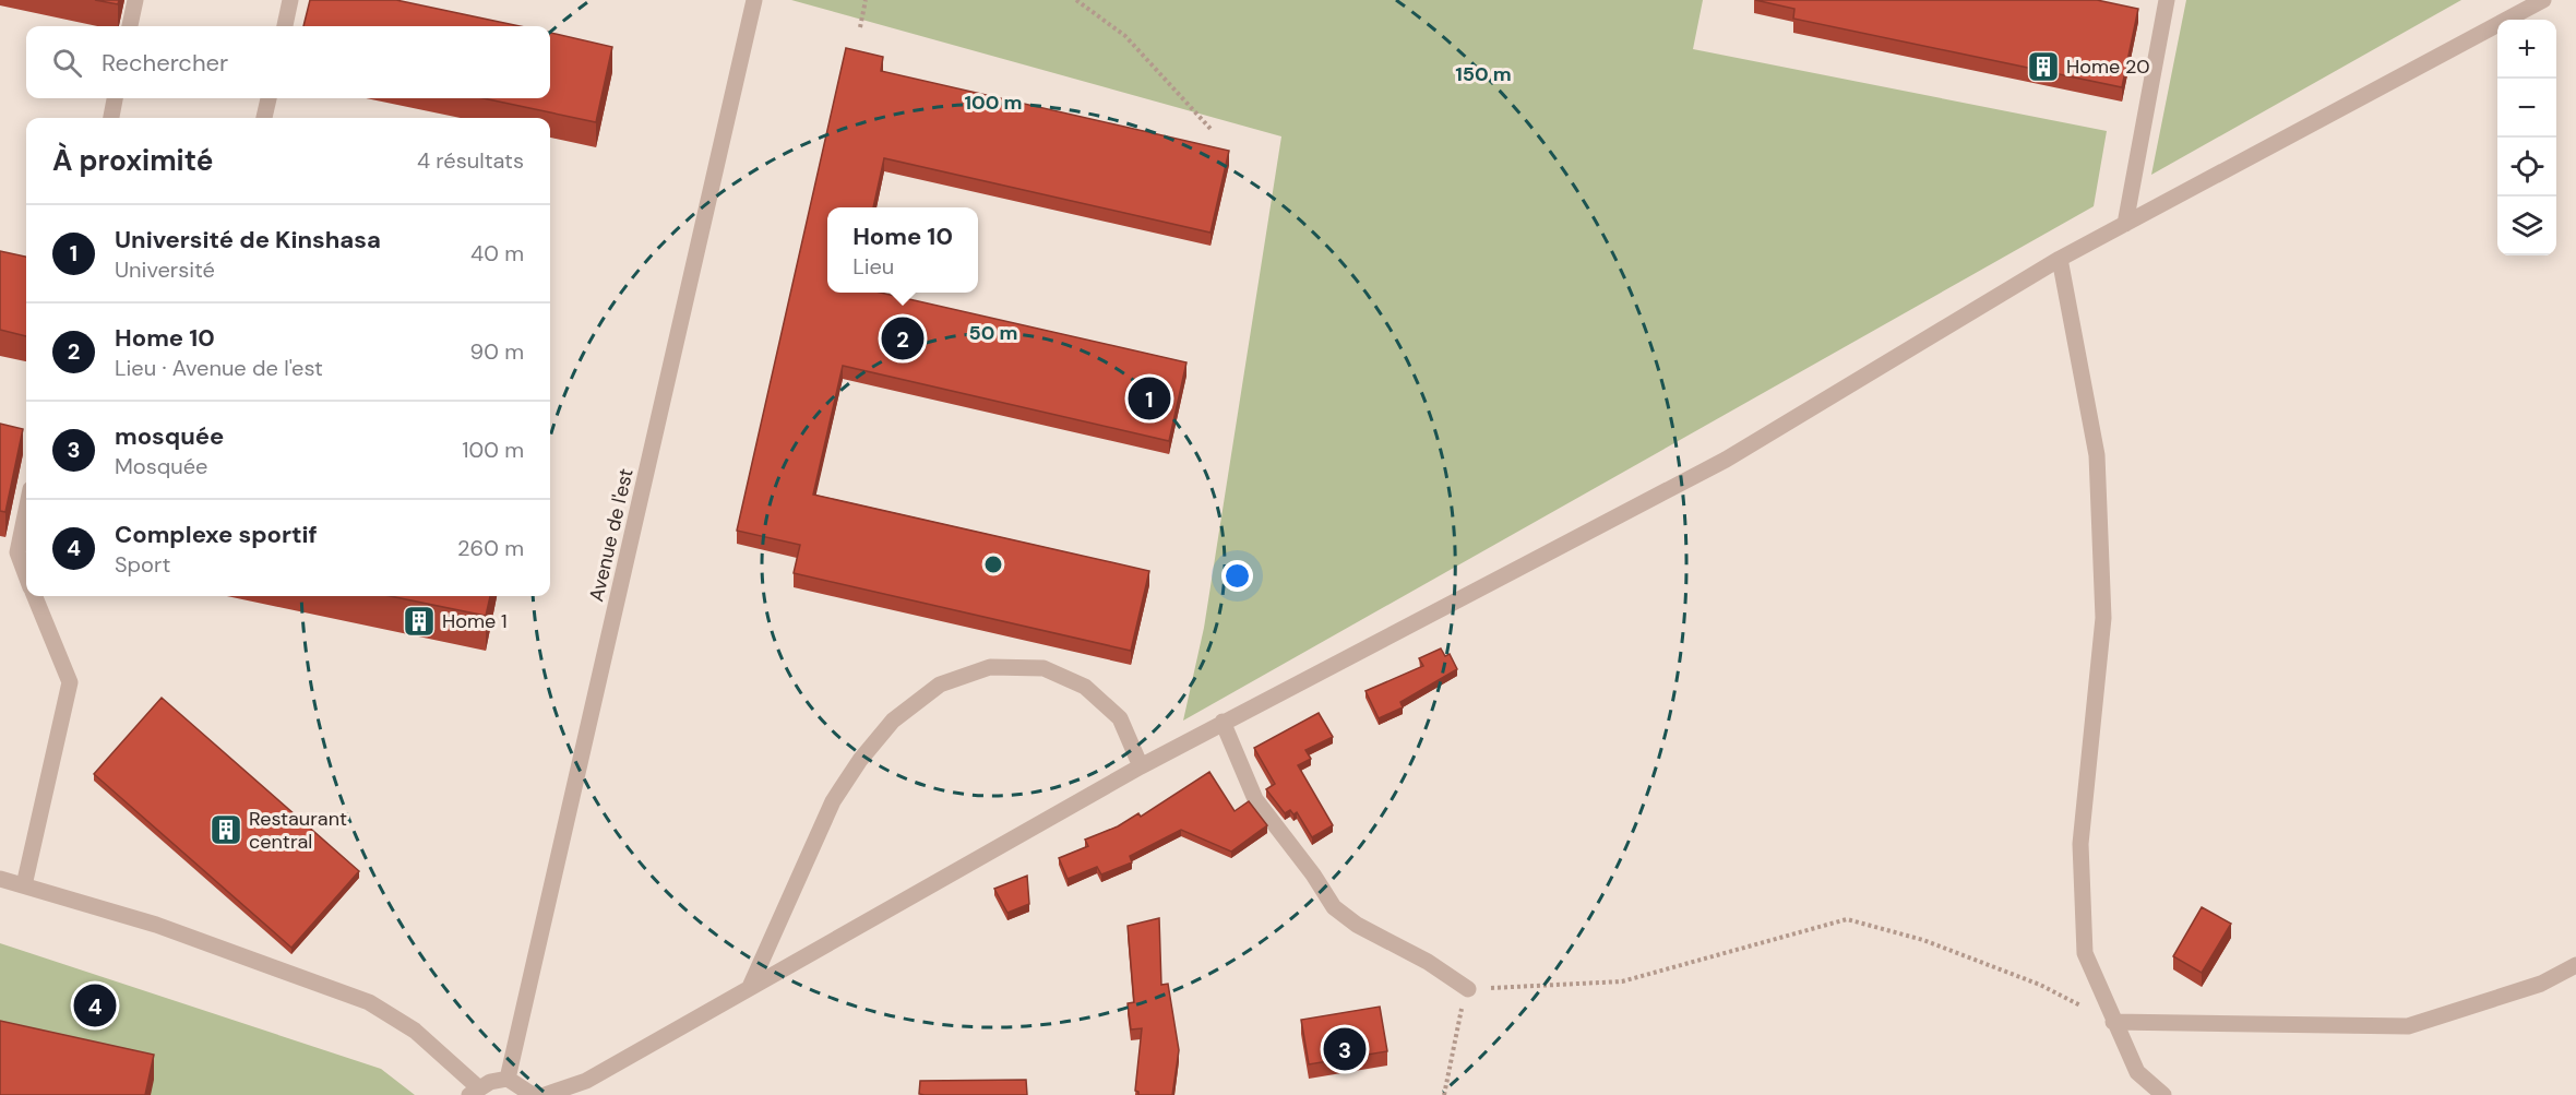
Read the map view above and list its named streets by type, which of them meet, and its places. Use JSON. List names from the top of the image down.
{
  "streets": {
    "street": ["Avenue de l'est"]
  },
  "places": {
    "building": ["Home 20", "Home 1", "Restaurant central"]
  },
  "page": {
    "map_buttons": ["+", "−"],
    "search": "Rechercher",
    "heading": ["À proximité", "4 résultats"],
    "list": [
      {
        "mark": "1",
        "name": "Université de Kinshasa",
        "note": "Université",
        "value": "40 m"
      },
      {
        "mark": "2",
        "name": "Home 10",
        "note": "Lieu · Avenue de l'est",
        "value": "90 m"
      },
      {
        "mark": "3",
        "name": "mosquée",
        "note": "Mosquée",
        "value": "100 m"
      },
      {
        "mark": "4",
        "name": "Complexe sportif",
        "note": "Sport",
        "value": "260 m"
      }
    ],
    "popup": ["Home 10", "Lieu"],
    "pins": [
      "2",
      "1",
      "4",
      "3"
    ]
  },
  "rings": ["150 m", "100 m", "50 m"]
}
